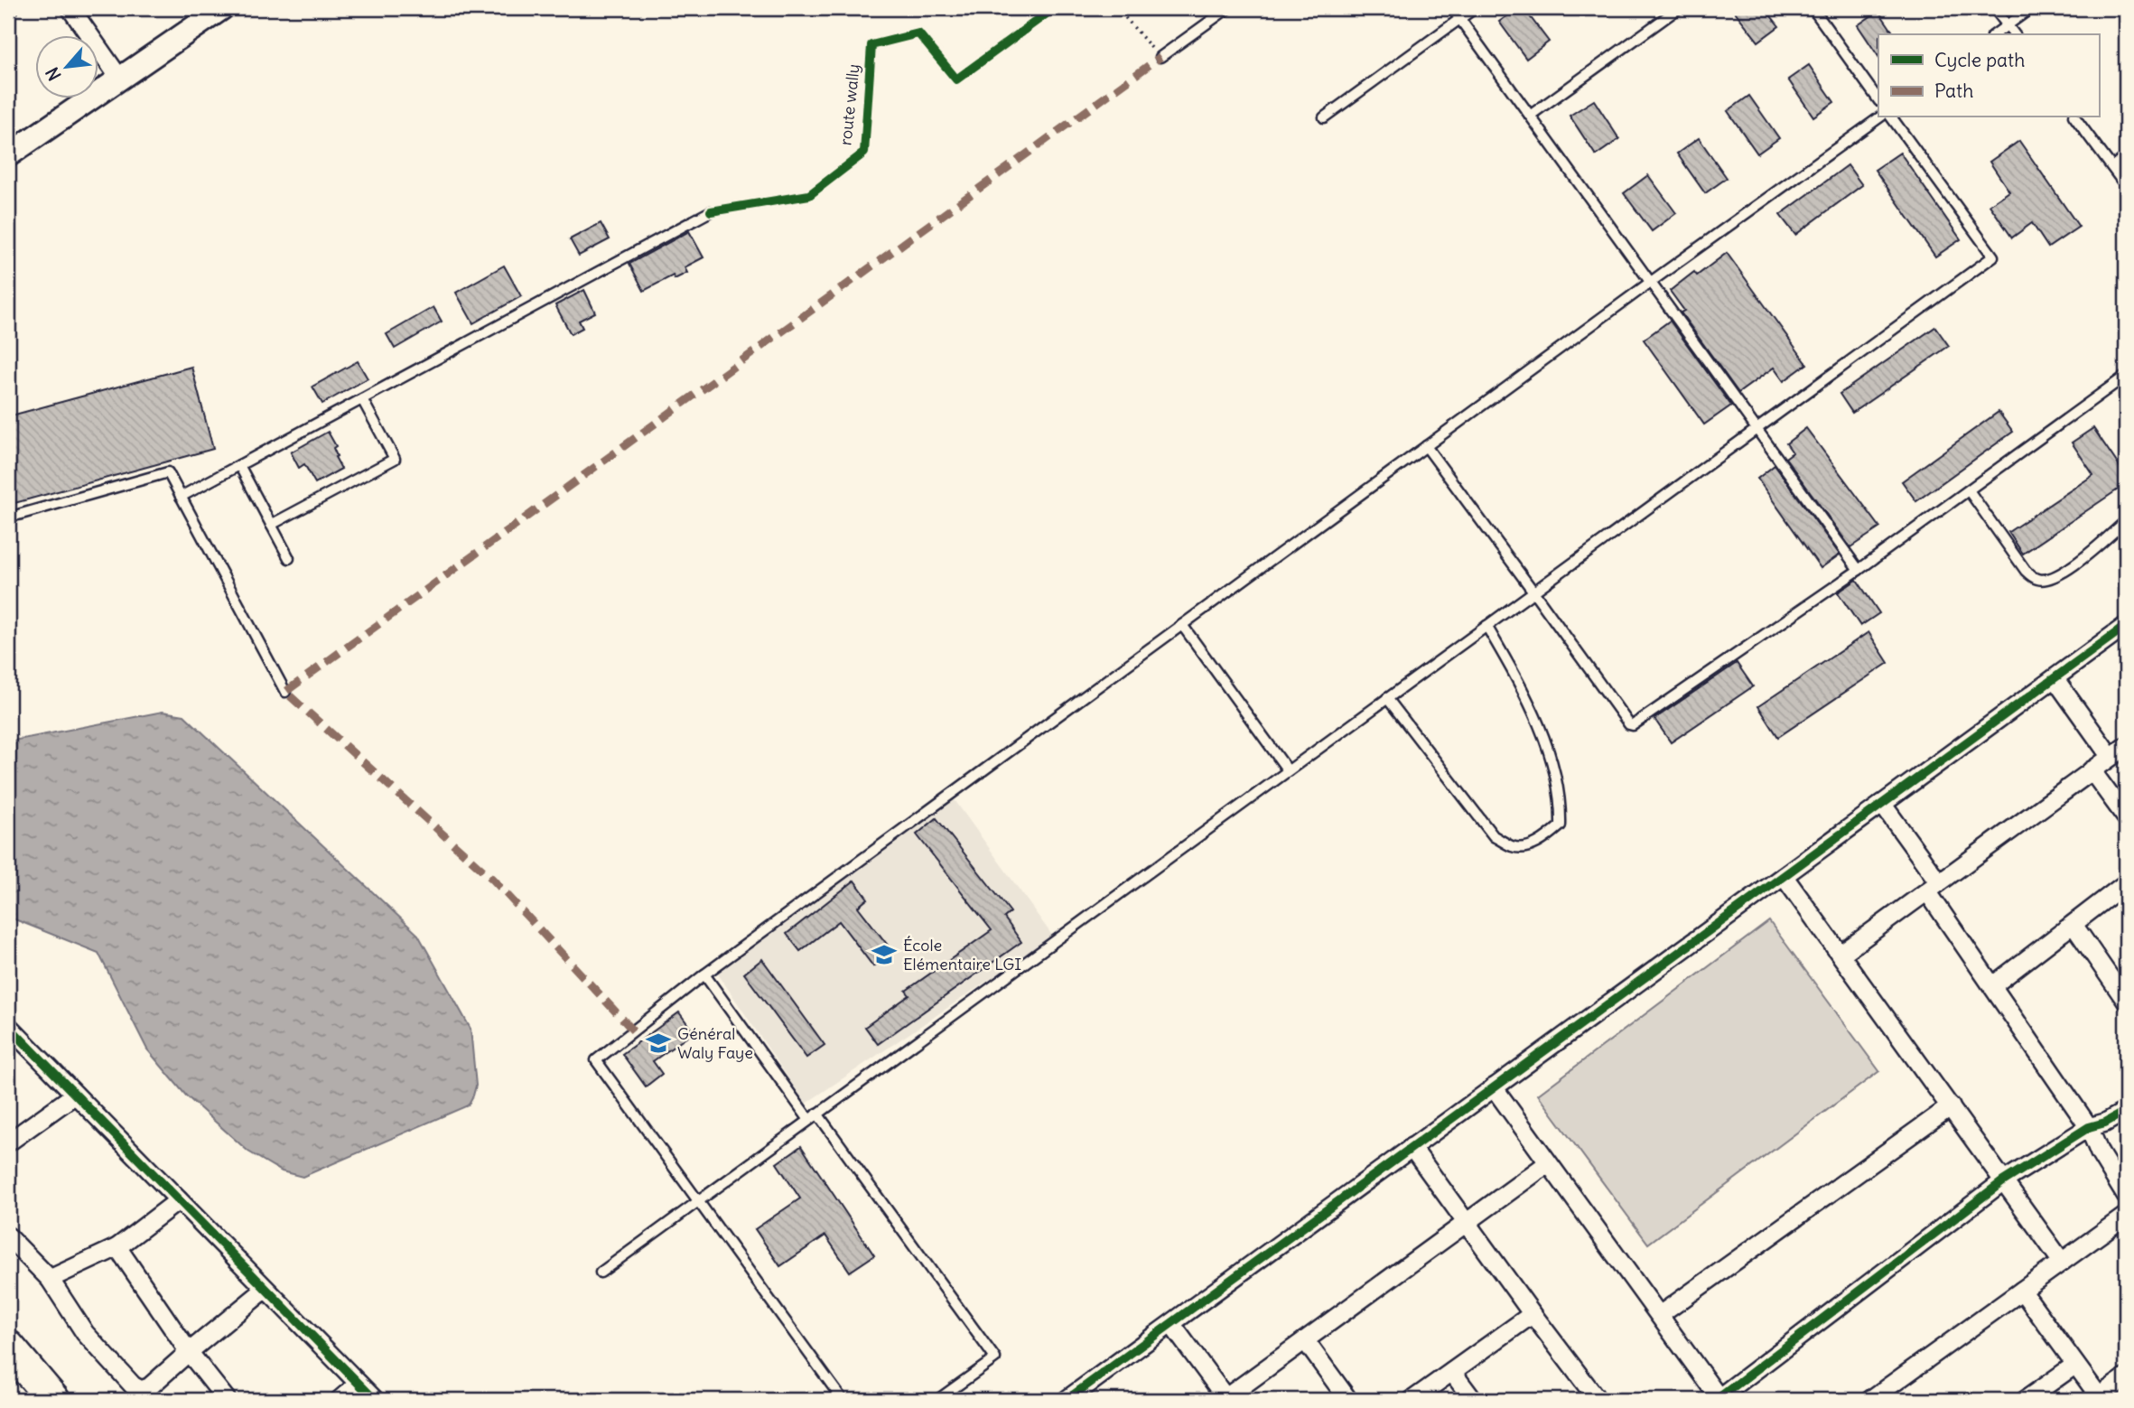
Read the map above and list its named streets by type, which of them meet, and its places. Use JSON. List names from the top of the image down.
{
  "streets": {
    "cycle path": ["route wally"]
  },
  "places": {
    "school or university": ["École Elémentaire LGI", "Général Waly Faye"]
  },
  "legend": ["Cycle path", "Path"],
  "north": "bottom left"
}
